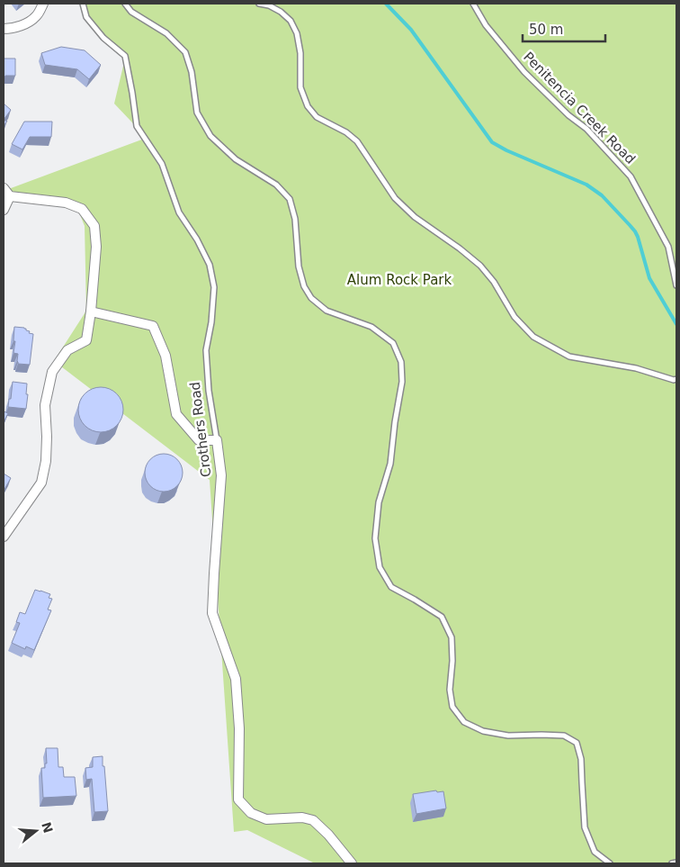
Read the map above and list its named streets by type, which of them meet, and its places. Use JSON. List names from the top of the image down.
{
  "streets": {
    "street": ["Crothers Road"],
    "lane": ["Penitencia Creek Road"]
  },
  "parks": ["Alum Rock Park"],
  "scale_bar": "50 m",
  "north": "right"
}
